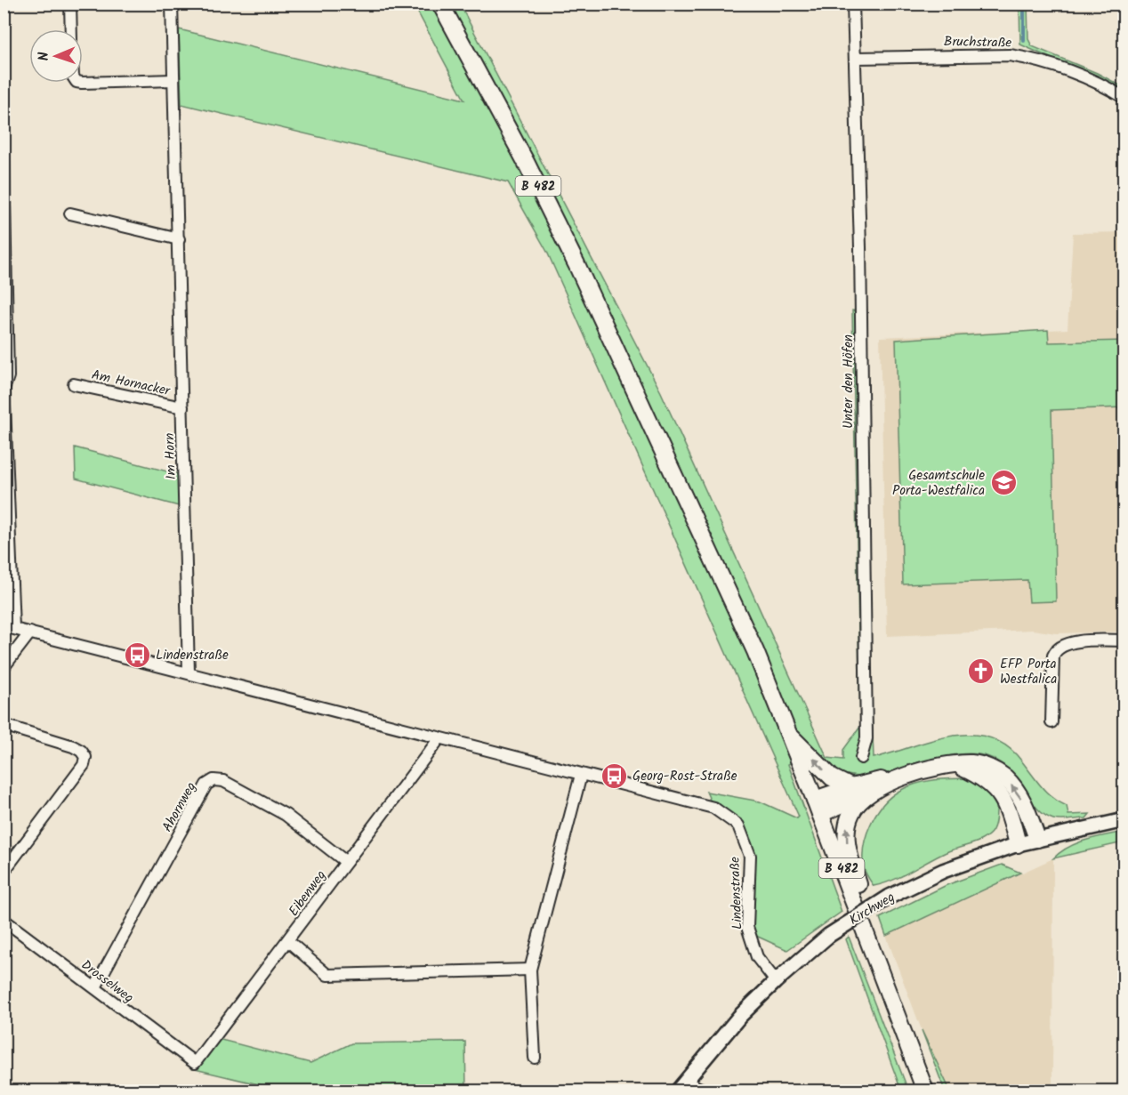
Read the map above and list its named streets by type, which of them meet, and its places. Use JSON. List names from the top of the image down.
{
  "streets": {
    "main road": ["B 482"],
    "street": [
      "Bruchstraße",
      "Unter den Höfen",
      "Am Hornacker",
      "Im Horn",
      "Ahornweg",
      "Eibenweg",
      "Lindenstraße",
      "Kirchweg",
      "Drosselweg"
    ]
  },
  "crossings": [
    ["Bruchstraße", "Unter den Höfen"],
    ["Am Hornacker", "Im Horn"],
    ["Im Horn", "Lindenstraße"],
    ["Ahornweg", "Eibenweg"],
    ["Ahornweg", "Drosselweg"],
    ["Eibenweg", "Lindenstraße"],
    ["Eibenweg", "Drosselweg"],
    ["Lindenstraße", "Kirchweg"]
  ],
  "places": {
    "school or university": ["Gesamtschule Porta-Westfalica"],
    "bus stop": ["Lindenstraße", "Georg-Rost-Straße"],
    "church": ["EFP Porta Westfalica"]
  },
  "north": "left"
}
